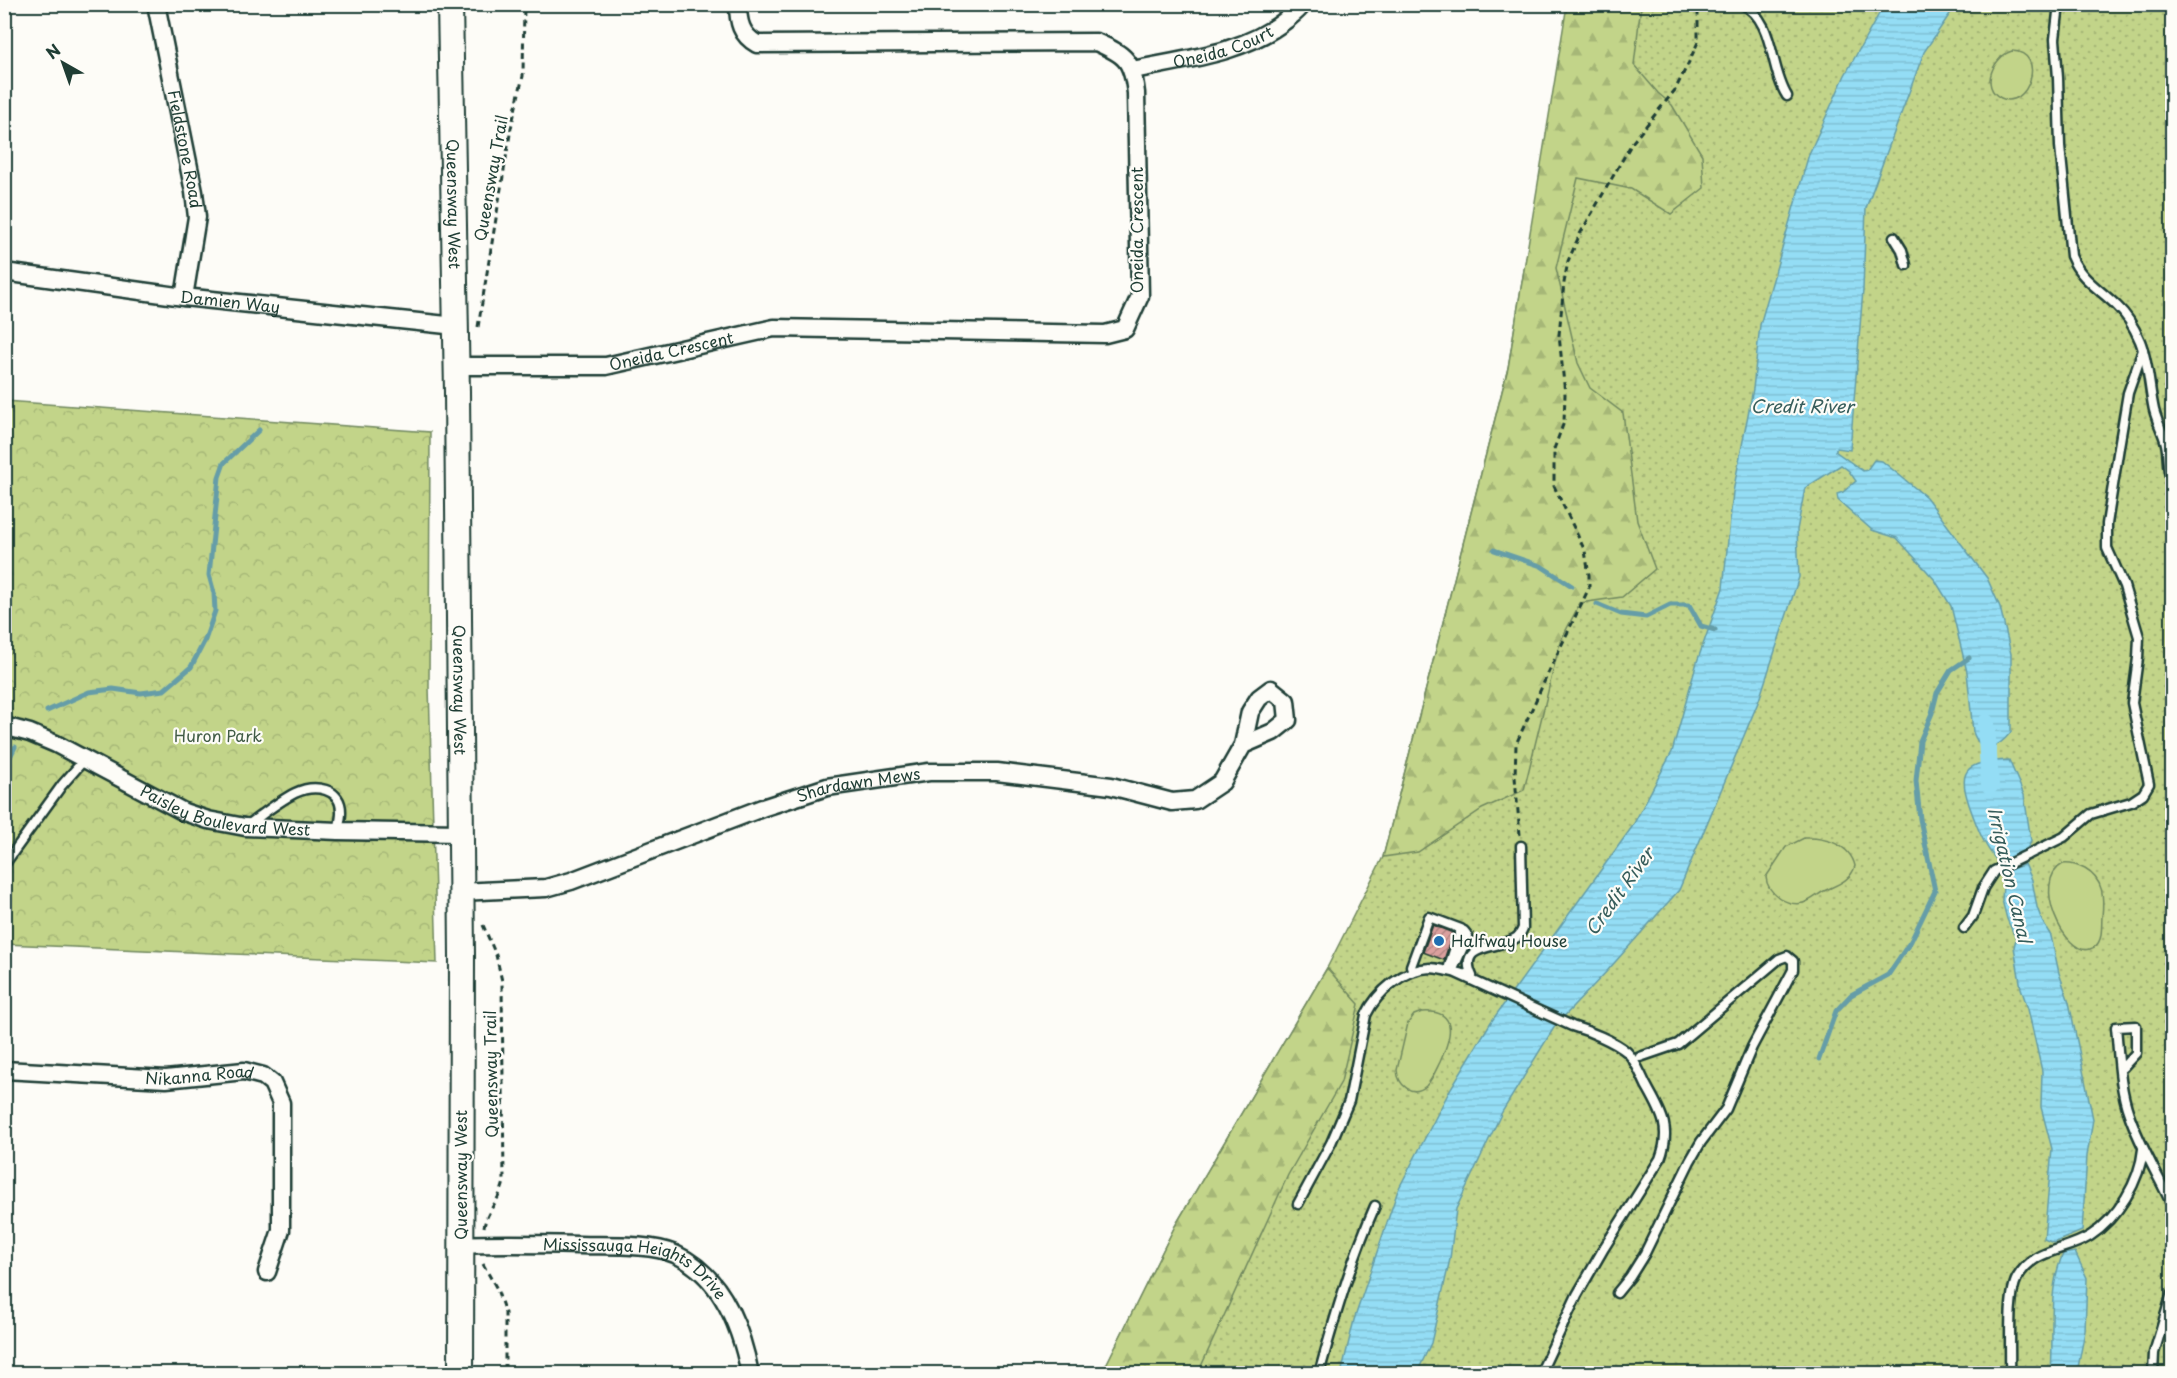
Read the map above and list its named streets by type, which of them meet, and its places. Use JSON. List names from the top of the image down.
{
  "streets": {
    "street": [
      "Oneida Court",
      "Fieldstone Road",
      "Queensway West",
      "Oneida Crescent",
      "Damien Way",
      "Shardawn Mews",
      "Paisley Boulevard West",
      "Nikanna Road",
      "Mississauga Heights Drive"
    ],
    "path": ["Queensway Trail"]
  },
  "crossings": [
    ["Oneida Court", "Oneida Crescent"],
    ["Fieldstone Road", "Damien Way"],
    ["Queensway Trail", "Queensway West"],
    ["Queensway Trail", "Damien Way"],
    ["Queensway West", "Oneida Crescent"],
    ["Queensway West", "Damien Way"],
    ["Queensway West", "Shardawn Mews"],
    ["Queensway West", "Paisley Boulevard West"],
    ["Queensway West", "Mississauga Heights Drive"]
  ],
  "water": ["Credit River", "Irrigation Canal"],
  "parks": ["Huron Park"],
  "places": ["Halfway House"],
  "north": "top left"
}
